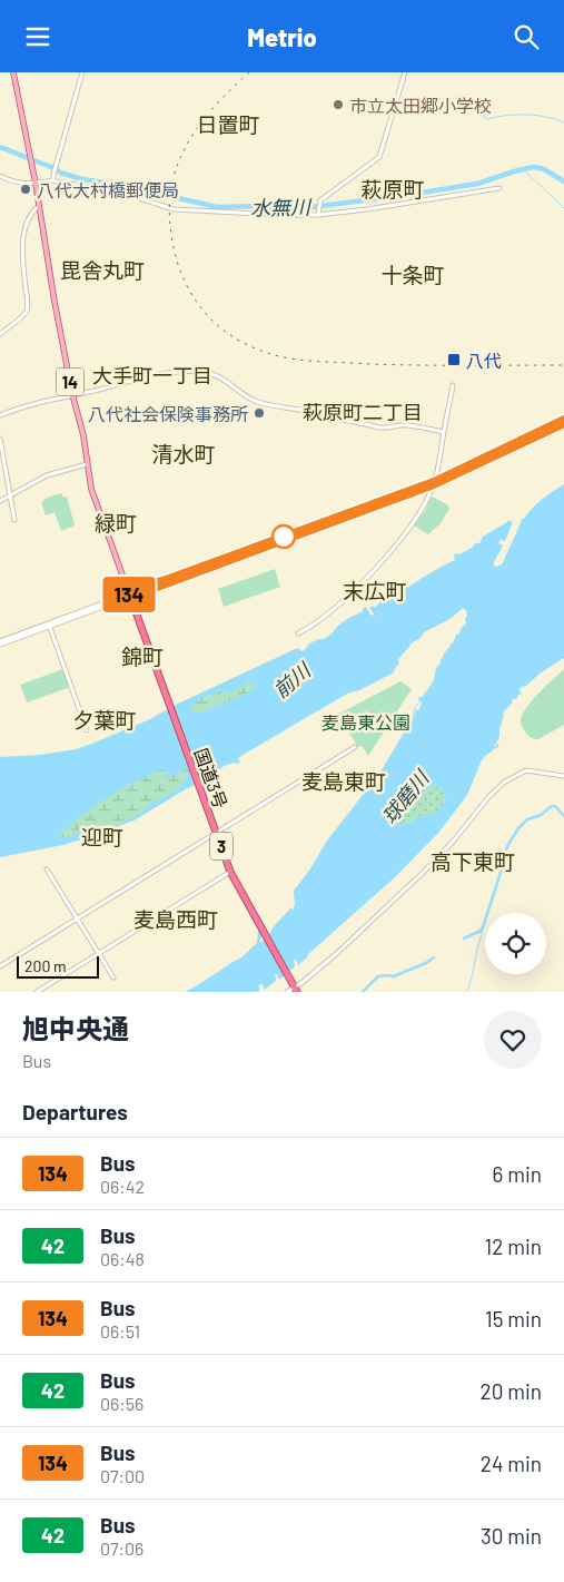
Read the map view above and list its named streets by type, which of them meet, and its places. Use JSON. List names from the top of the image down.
{
  "streets": {
    "highway": ["国道3号", "3"],
    "main road": ["14"]
  },
  "crossings": [
    ["14", "国道3号"]
  ],
  "districts": [
    "日置町",
    "萩原町",
    "毘舎丸町",
    "十条町",
    "大手町一丁目",
    "萩原町二丁目",
    "清水町",
    "緑町",
    "末広町",
    "錦町",
    "夕葉町",
    "麦島東町",
    "迎町",
    "高下東町",
    "麦島西町"
  ],
  "water": ["水無川", "前川", "球磨川"],
  "parks": ["麦島東公園"],
  "places": {
    "other": ["市立太田郷小学校", "八代大村橋郵便局", "八代社会保険事務所"],
    "transit": ["八代"]
  },
  "lines": ["bus line 134"],
  "scale_bar": "200 m",
  "page": {
    "header": "Metrio",
    "on_map": "134",
    "scale": "200 m",
    "heading": [
      ["旭中央通", "Bus"],
      "Departures"
    ],
    "list": [
      {
        "mark": "134",
        "name": "Bus",
        "note": "06:42",
        "value": "6 min"
      },
      {
        "mark": "42",
        "name": "Bus",
        "note": "06:48",
        "value": "12 min"
      },
      {
        "mark": "134",
        "name": "Bus",
        "note": "06:51",
        "value": "15 min"
      },
      {
        "mark": "42",
        "name": "Bus",
        "note": "06:56",
        "value": "20 min"
      },
      {
        "mark": "134",
        "name": "Bus",
        "note": "07:00",
        "value": "24 min"
      },
      {
        "mark": "42",
        "name": "Bus",
        "note": "07:06",
        "value": "30 min"
      }
    ]
  }
}
